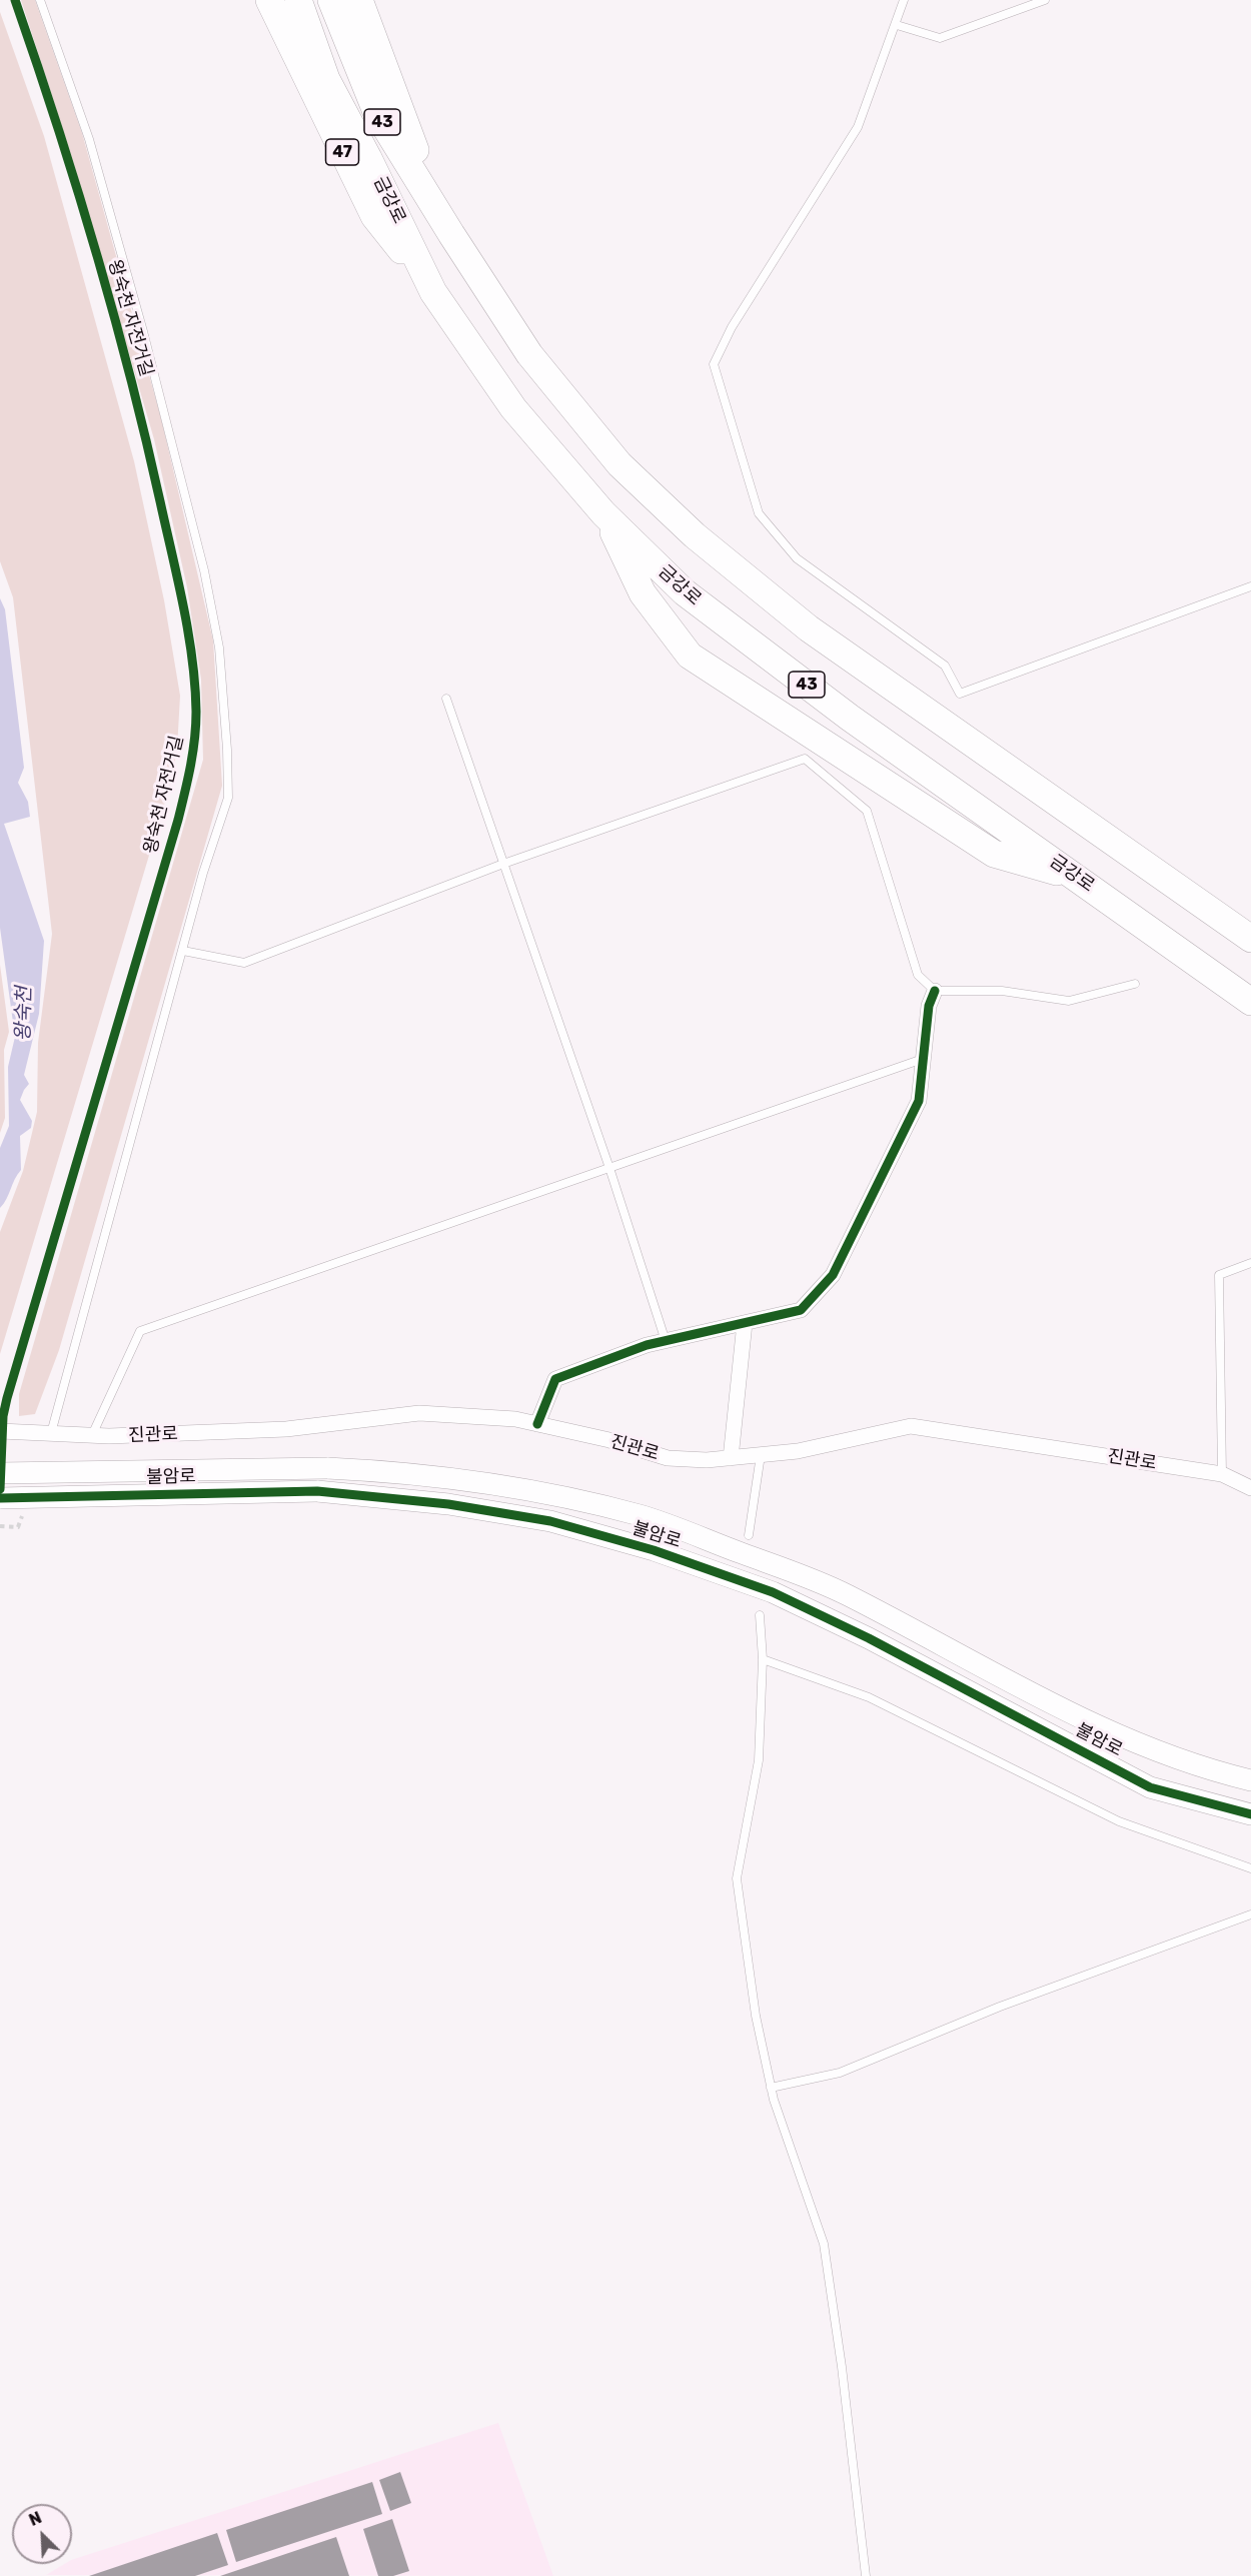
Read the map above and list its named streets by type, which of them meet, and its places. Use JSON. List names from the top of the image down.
{
  "streets": {
    "highway": ["43", "47", "금강로"],
    "street": ["진관로", "불암로"],
    "cycle path": ["왕숙천 자전거길"]
  },
  "crossings": [
    ["47", "금강로"]
  ],
  "water": ["왕숙천"],
  "north": "top left"
}
